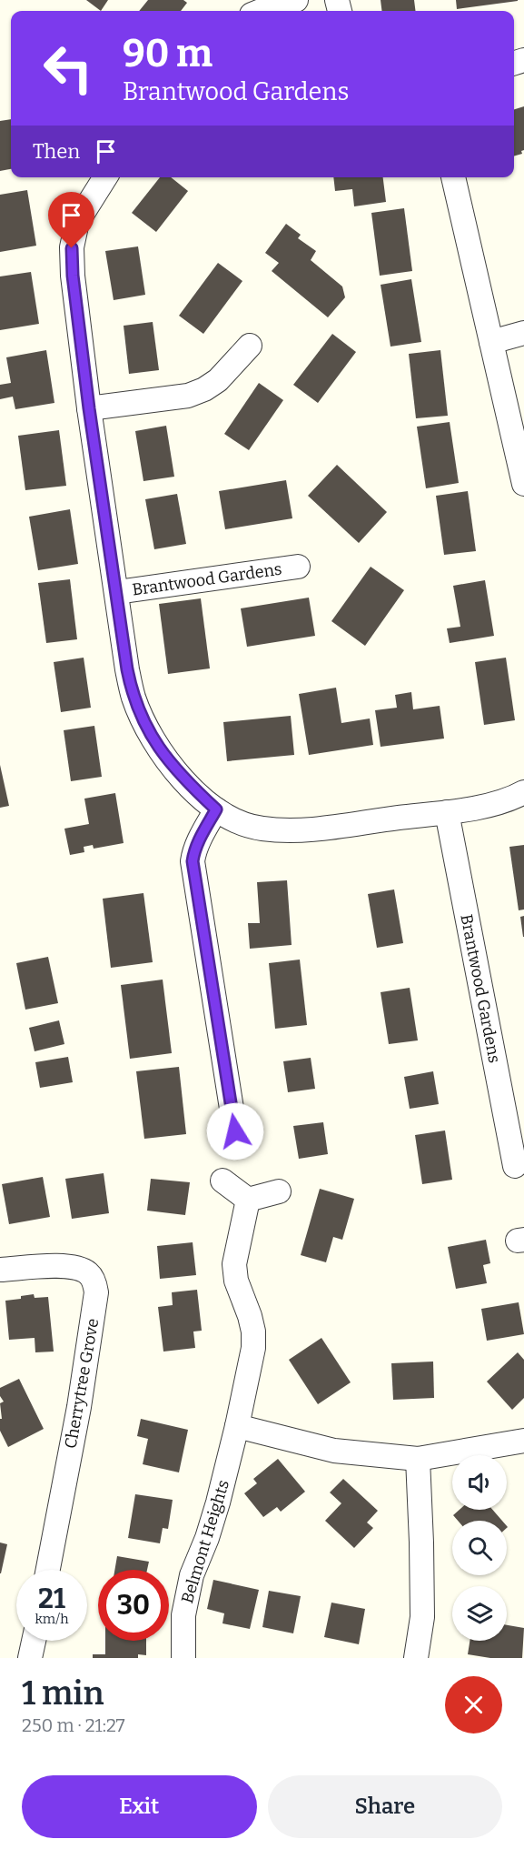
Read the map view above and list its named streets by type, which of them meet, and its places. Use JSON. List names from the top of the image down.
{
  "streets": {
    "street": ["Brantwood Gardens", "Cherrytree Grove", "Belmont Heights"]
  },
  "page": {
    "turn": ["90 m", "Brantwood Gardens"],
    "then": "Then",
    "speed": "21 km/h",
    "limit": "30",
    "heading": ["1 min", "250 m · 21:27"],
    "buttons": ["Exit", "Share"]
  }
}
